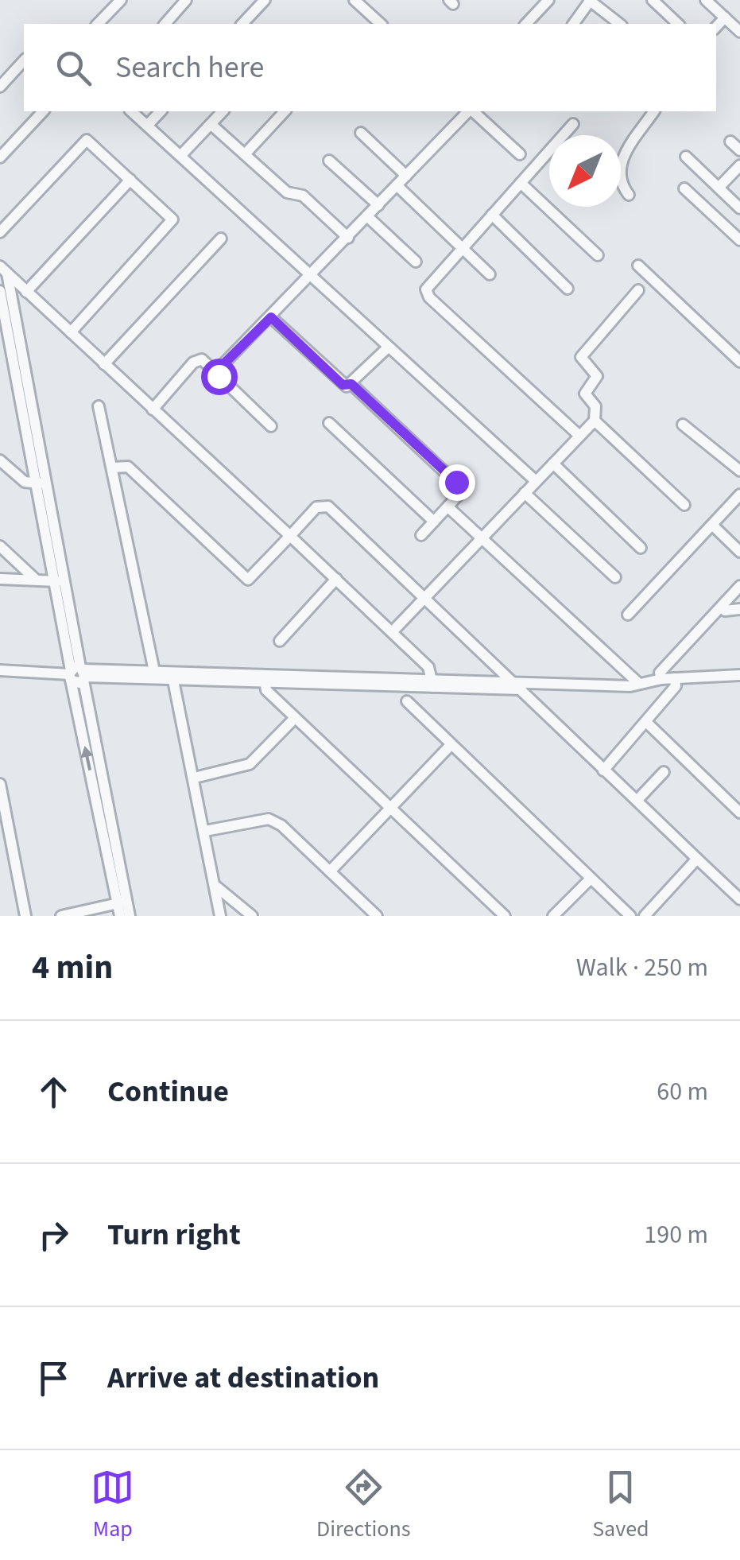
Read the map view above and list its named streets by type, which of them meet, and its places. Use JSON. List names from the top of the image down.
{
  "north": "bottom left",
  "page": {
    "search": "Search here",
    "heading": ["4 min", "Walk · 250 m"],
    "list": [
      ["Continue", "60 m"],
      ["Turn right", "190 m"],
      "Arrive at destination"
    ],
    "nav": ["Map", "Directions", "Saved"]
  }
}
